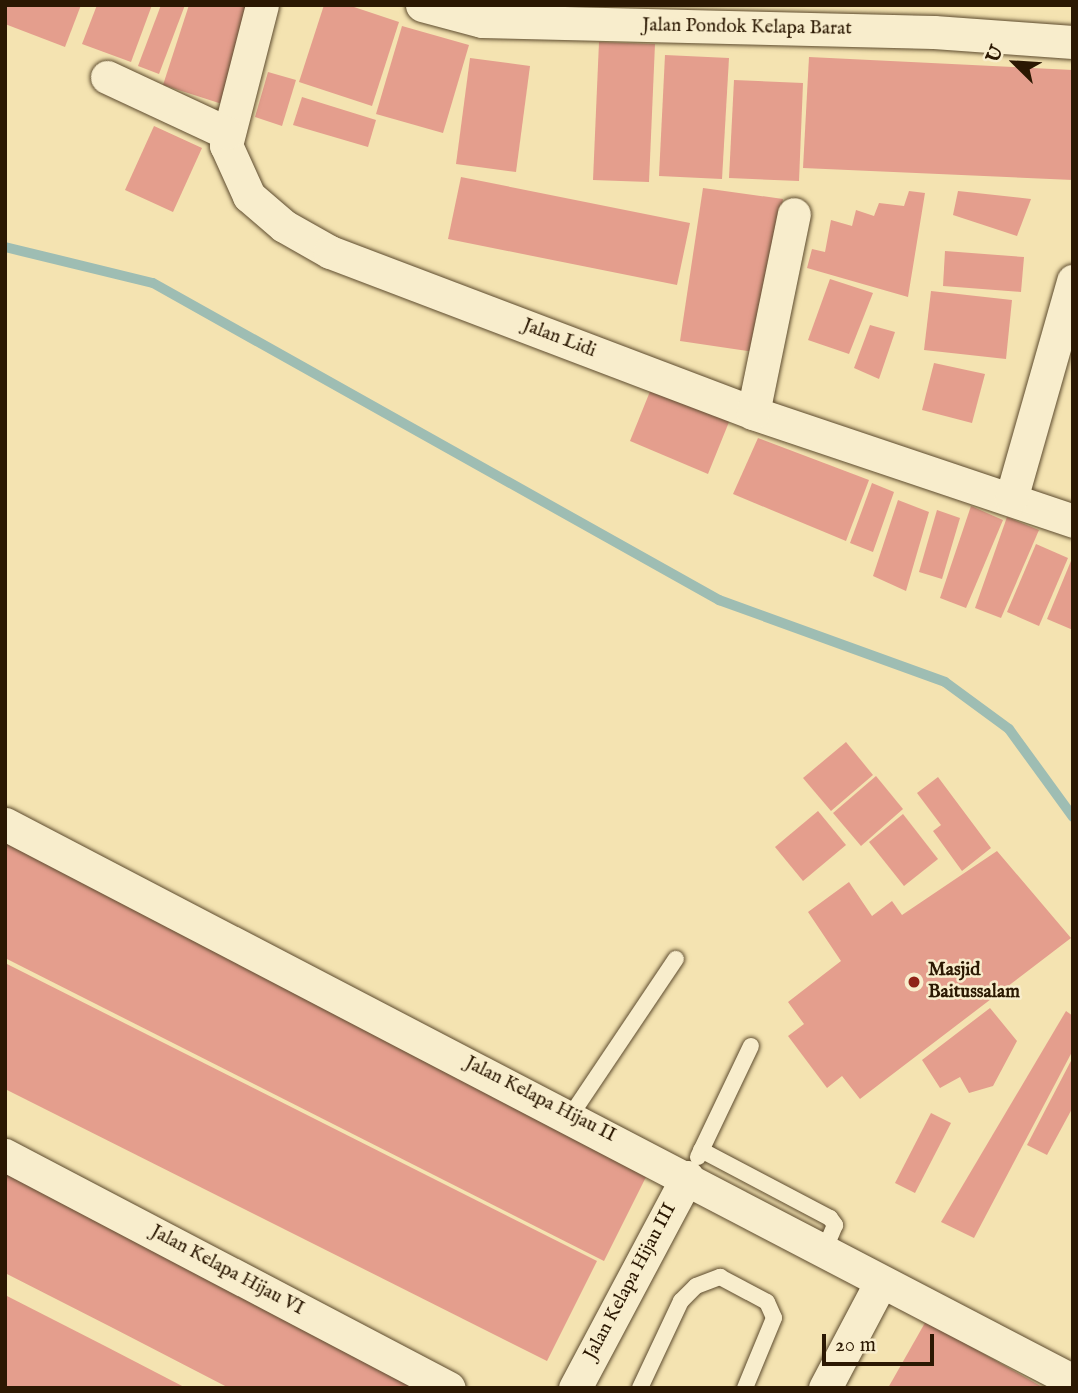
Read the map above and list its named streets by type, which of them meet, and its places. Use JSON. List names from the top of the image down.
{
  "streets": {
    "street": [
      "Jalan Pondok Kelapa Barat",
      "Jalan Lidi",
      "Jalan Kelapa Hijau II",
      "Jalan Kelapa Hijau VI",
      "Jalan Kelapa Hijau III"
    ]
  },
  "crossings": [
    ["Jalan Kelapa Hijau II", "Jalan Kelapa Hijau III"]
  ],
  "places": ["Masjid Baitussalam"],
  "scale_bar": "20 m",
  "north": "top left"
}
